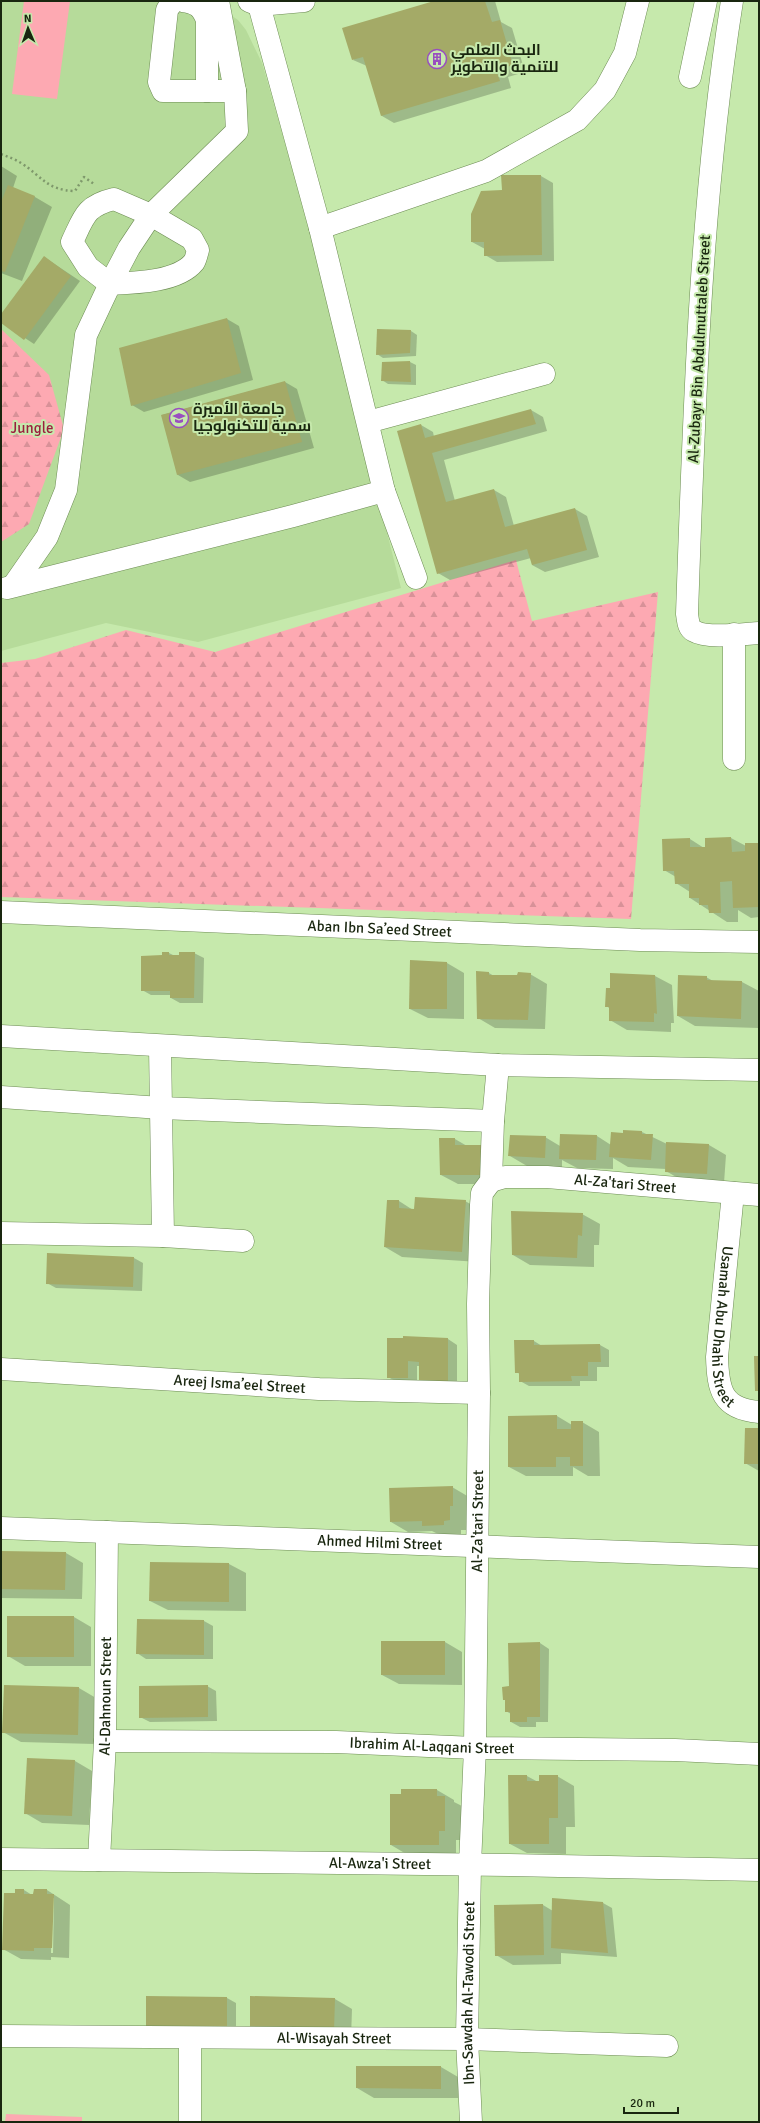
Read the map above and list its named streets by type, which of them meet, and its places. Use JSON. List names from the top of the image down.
{
  "streets": {
    "street": [
      "Al-Zubayr Bin Abdulmuttaleb Street",
      "Aban Ibn Sa’eed Street",
      "Al-Za'tari Street",
      "Usamah Abu Dhahi Street",
      "Areej Isma’eel Street",
      "Ahmed Hilmi Street",
      "Al-Dahnoun Street",
      "Ibrahim Al-Laqqani Street",
      "Al-Awza'i Street",
      "Ibn-Sawdah Al-Tawodi Street",
      "Al-Wisayah Street"
    ]
  },
  "crossings": [
    ["Al-Za'tari Street", "Usamah Abu Dhahi Street"],
    ["Al-Za'tari Street", "Areej Isma’eel Street"],
    ["Al-Za'tari Street", "Ahmed Hilmi Street"],
    ["Al-Za'tari Street", "Ibrahim Al-Laqqani Street"],
    ["Al-Za'tari Street", "Al-Awza'i Street"],
    ["Al-Za'tari Street", "Ibn-Sawdah Al-Tawodi Street"],
    ["Ahmed Hilmi Street", "Al-Dahnoun Street"],
    ["Al-Dahnoun Street", "Ibrahim Al-Laqqani Street"],
    ["Al-Dahnoun Street", "Al-Awza'i Street"],
    ["Al-Awza'i Street", "Ibn-Sawdah Al-Tawodi Street"],
    ["Ibn-Sawdah Al-Tawodi Street", "Al-Wisayah Street"]
  ],
  "parks": ["Jungle"],
  "places": {
    "building": ["البحث العلمي للتنمية والتطوير"],
    "school or university": ["جامعة الأميرة سمية للتكنولوجيا"]
  },
  "scale_bar": "20 m",
  "north": "top"
}
